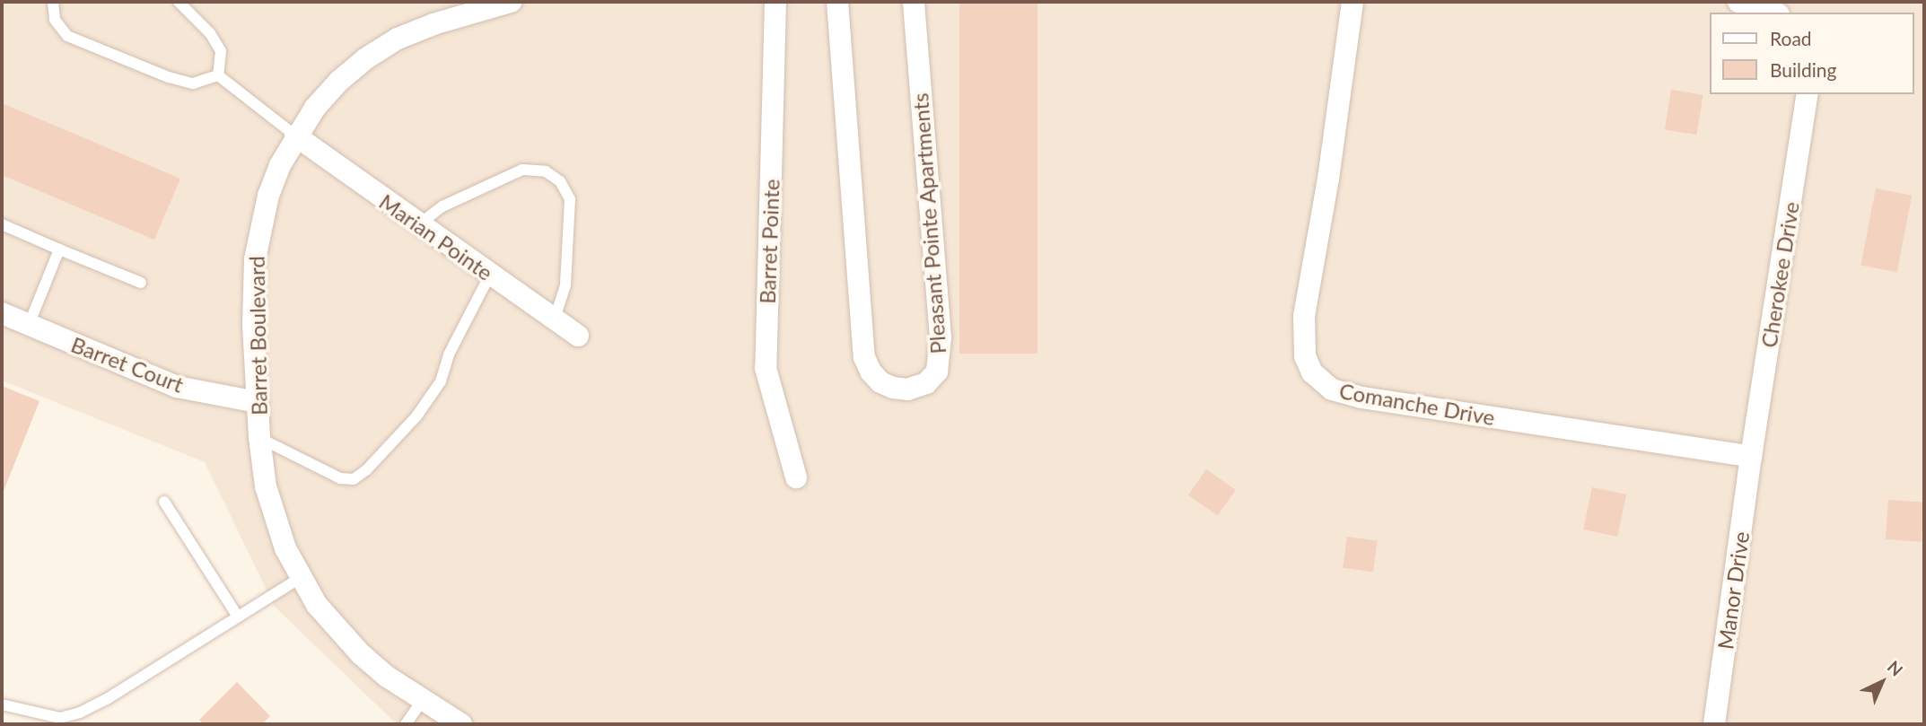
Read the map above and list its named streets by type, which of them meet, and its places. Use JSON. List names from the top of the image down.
{
  "streets": {
    "street": [
      "Pleasant Pointe Apartments",
      "Marian Pointe",
      "Barret Pointe",
      "Cherokee Drive",
      "Barret Boulevard",
      "Barret Court",
      "Comanche Drive",
      "Manor Drive"
    ]
  },
  "crossings": [
    ["Marian Pointe", "Barret Boulevard"],
    ["Cherokee Drive", "Comanche Drive"],
    ["Cherokee Drive", "Manor Drive"],
    ["Barret Boulevard", "Barret Court"],
    ["Comanche Drive", "Manor Drive"]
  ],
  "legend": ["Road", "Building"],
  "north": "top right"
}
